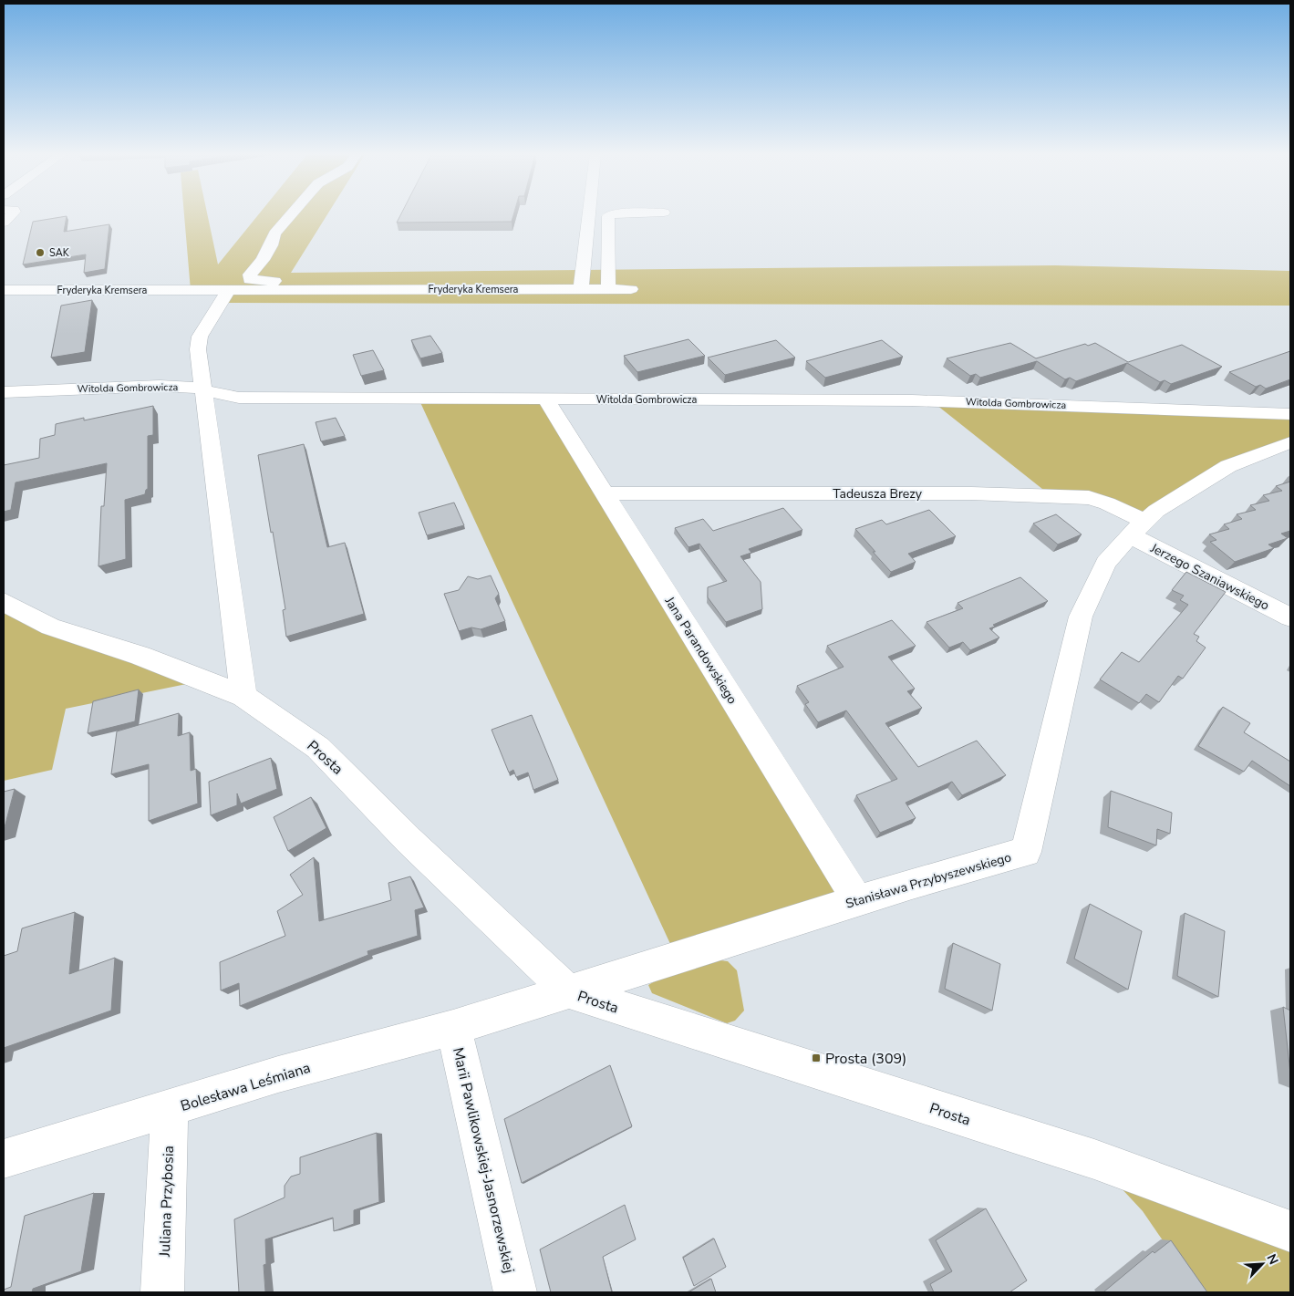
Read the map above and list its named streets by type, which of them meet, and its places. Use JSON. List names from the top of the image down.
{
  "streets": {
    "street": [
      "Fryderyka Kremsera",
      "Witolda Gombrowicza",
      "Tadeusza Brezy",
      "Jerzego Szaniawskiego",
      "Jana Parandowskiego",
      "Prosta",
      "Stanisława Przybyszewskiego",
      "Bolesława Leśmiana",
      "Marii Pawlikowskiej-Jasnorzewskiej",
      "Juliana Przybosia"
    ]
  },
  "crossings": [
    ["Witolda Gombrowicza", "Jana Parandowskiego"],
    ["Tadeusza Brezy", "Jerzego Szaniawskiego"],
    ["Tadeusza Brezy", "Jana Parandowskiego"],
    ["Tadeusza Brezy", "Stanisława Przybyszewskiego"],
    ["Jerzego Szaniawskiego", "Stanisława Przybyszewskiego"],
    ["Jana Parandowskiego", "Stanisława Przybyszewskiego"],
    ["Prosta", "Stanisława Przybyszewskiego"],
    ["Stanisława Przybyszewskiego", "Bolesława Leśmiana"],
    ["Stanisława Przybyszewskiego", "Marii Pawlikowskiej-Jasnorzewskiej"],
    ["Bolesława Leśmiana", "Marii Pawlikowskiej-Jasnorzewskiej"],
    ["Bolesława Leśmiana", "Juliana Przybosia"]
  ],
  "places": {
    "other": ["SAK"],
    "transit": ["Prosta (309)"]
  },
  "north": "top right"
}
